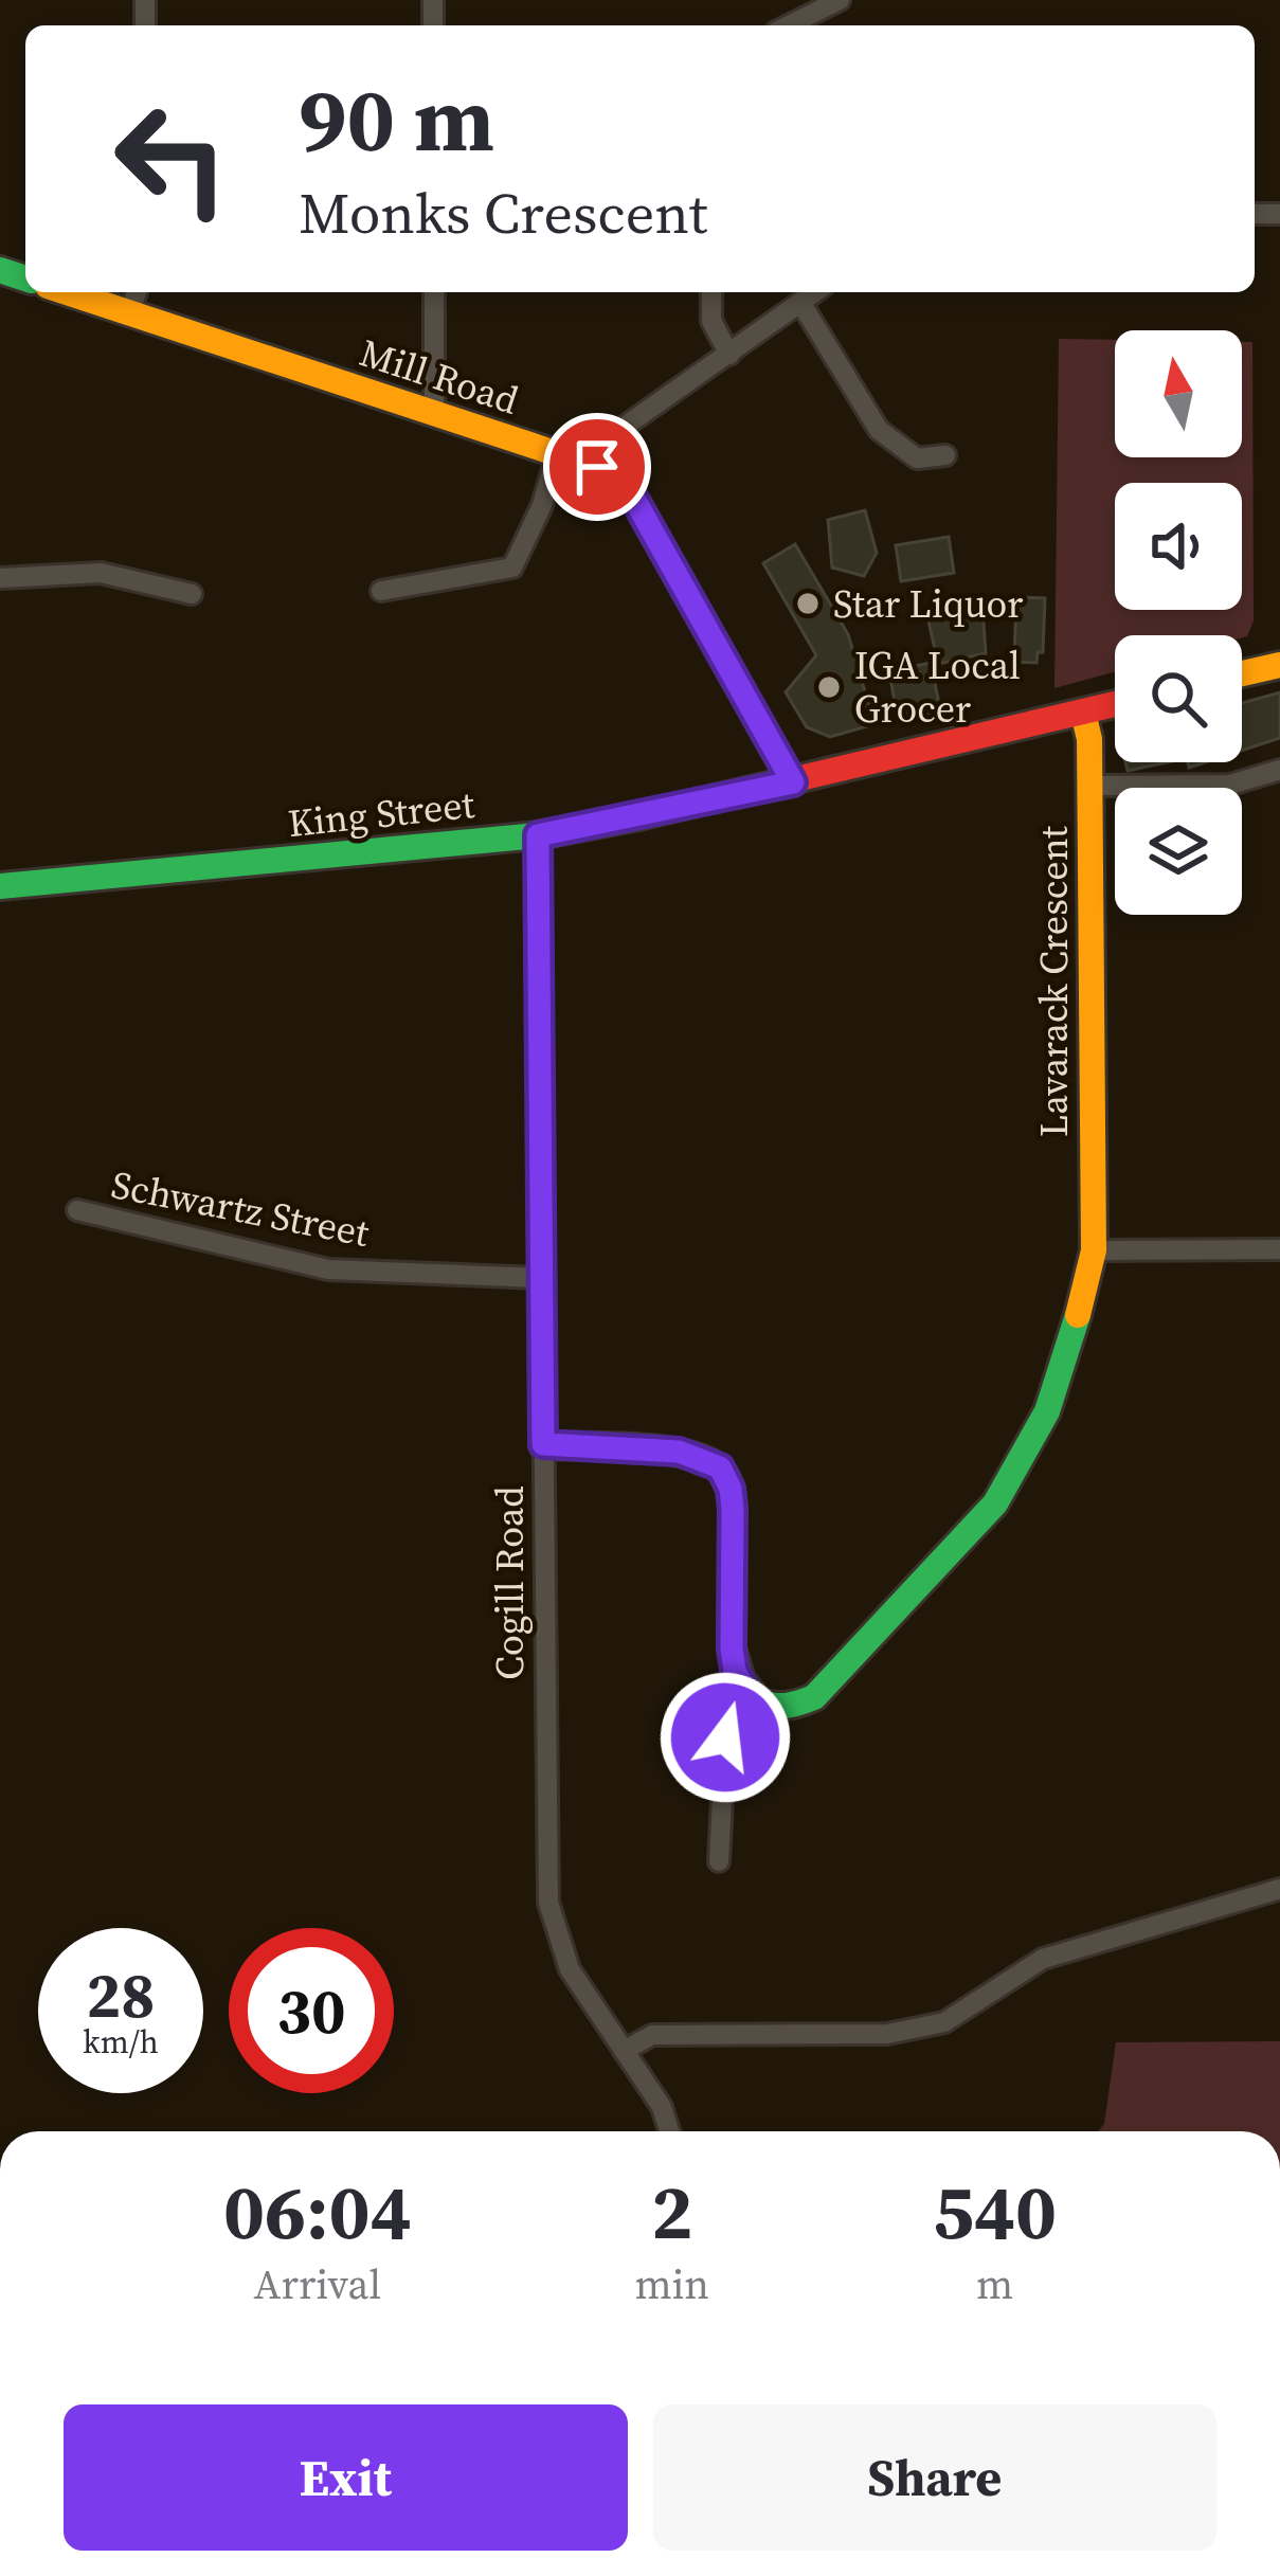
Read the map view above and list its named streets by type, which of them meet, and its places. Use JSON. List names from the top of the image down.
{
  "streets": {
    "street": [
      "Mill Road",
      "King Street",
      "Lavarack Crescent",
      "Schwartz Street",
      "Cogill Road"
    ]
  },
  "crossings": [
    ["Mill Road", "King Street"],
    ["King Street", "Lavarack Crescent"],
    ["King Street", "Cogill Road"],
    ["Schwartz Street", "Cogill Road"]
  ],
  "places": ["Star Liquor", "IGA Local Grocer"],
  "north": "top",
  "page": {
    "turn": ["90 m", "Monks Crescent"],
    "speed": "28 km/h",
    "limit": "30",
    "eta": [
      "06:04",
      "Arrival",
      "2",
      "min",
      "540",
      "m"
    ],
    "buttons": ["Exit", "Share"]
  }
}
